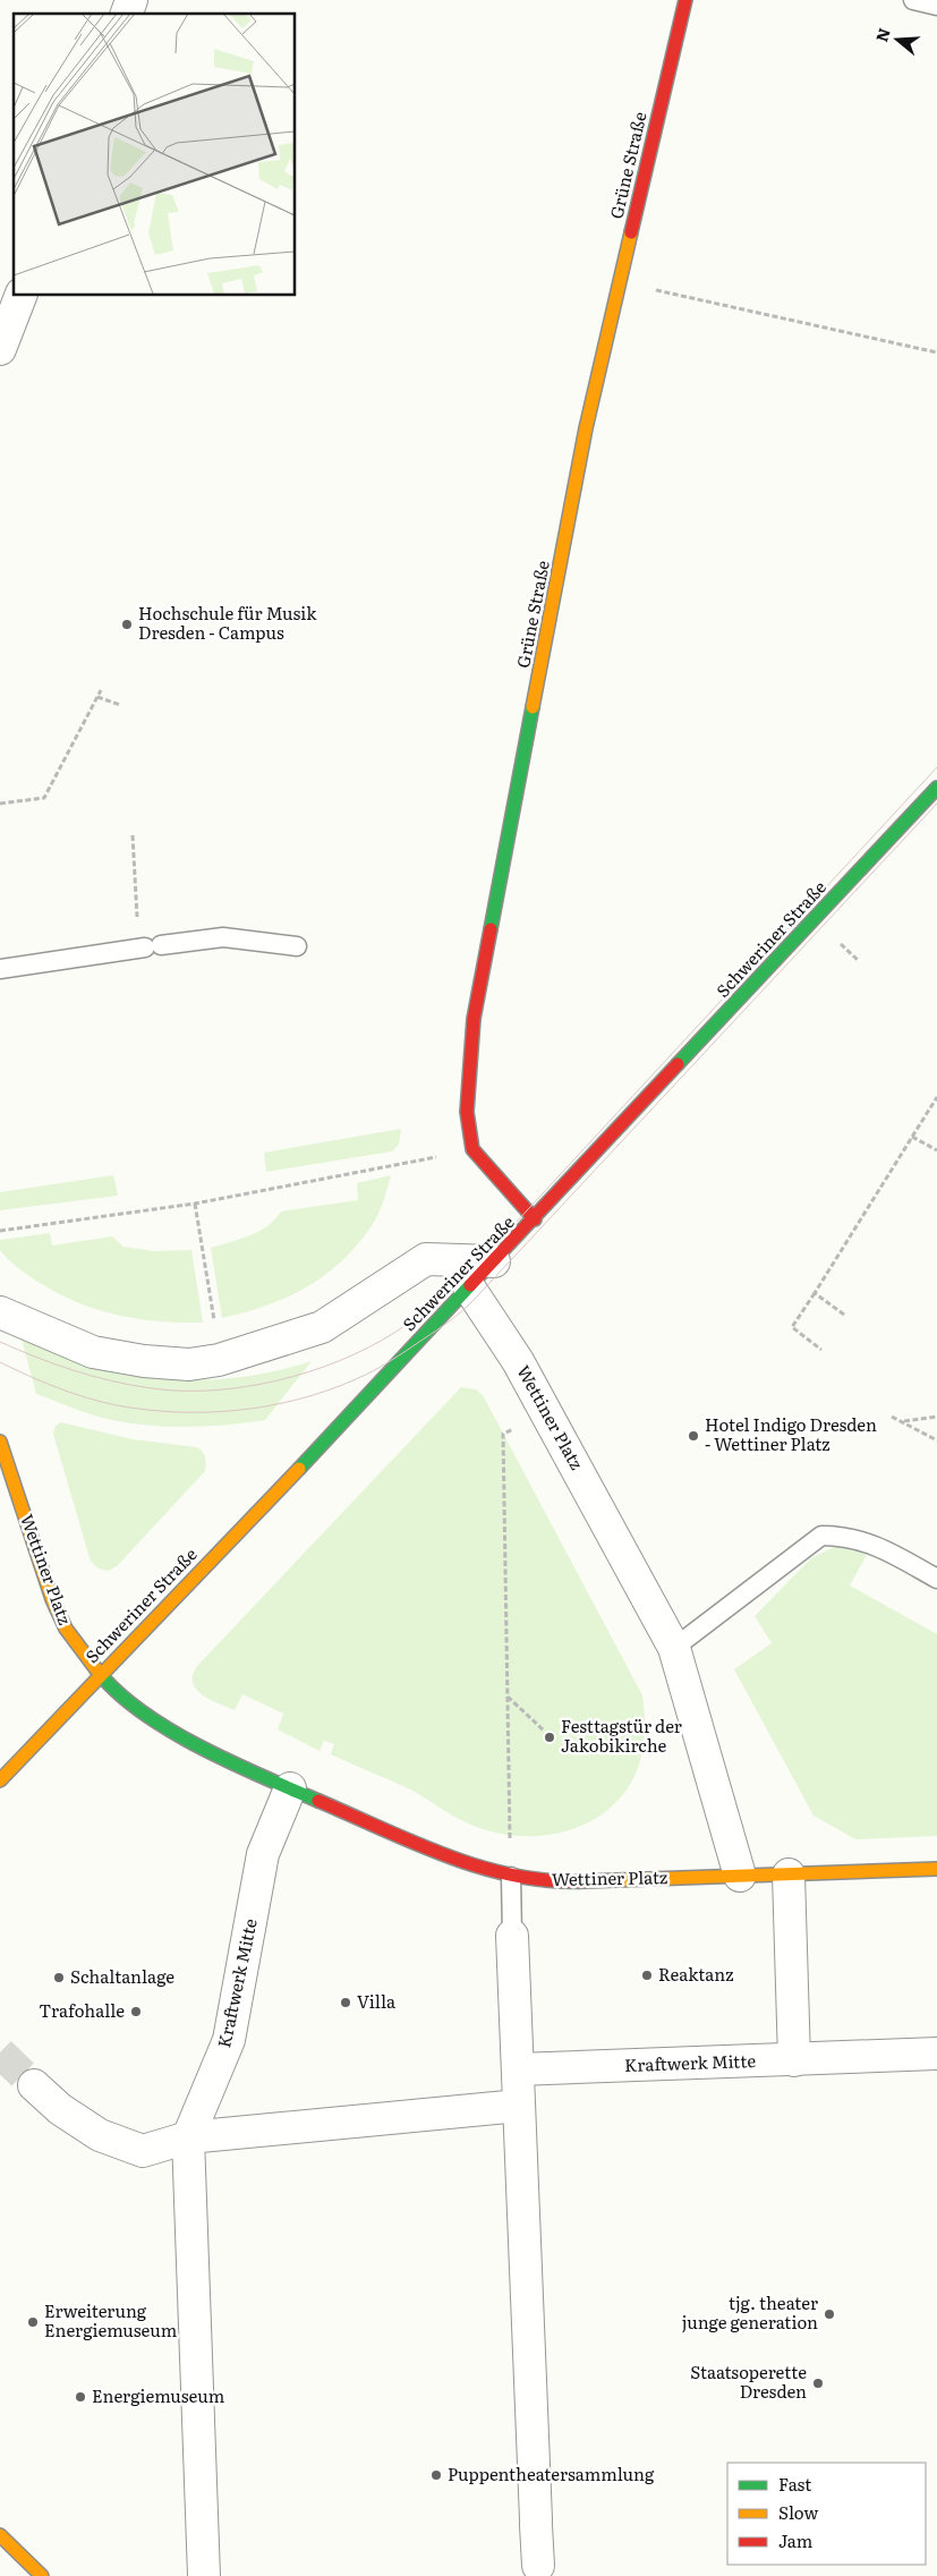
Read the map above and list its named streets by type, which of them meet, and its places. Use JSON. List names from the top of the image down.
{
  "streets": {
    "street": [
      "Grüne Straße",
      "Schweriner Straße",
      "Wettiner Platz",
      "Kraftwerk Mitte"
    ]
  },
  "crossings": [
    ["Schweriner Straße", "Wettiner Platz"],
    ["Wettiner Platz", "Kraftwerk Mitte"]
  ],
  "places": [
    "Hochschule für Musik Dresden - Campus",
    "Hotel Indigo Dresden - Wettiner Platz",
    "Festtagstür der Jakobikirche",
    "Reaktanz",
    "Schaltanlage",
    "Villa",
    "Trafohalle",
    "tjg. theater junge generation",
    "Erweiterung Energiemuseum",
    "Staatsoperette Dresden",
    "Energiemuseum",
    "Puppentheatersammlung"
  ],
  "legend": ["Fast", "Slow", "Jam"],
  "north": "left"
}
